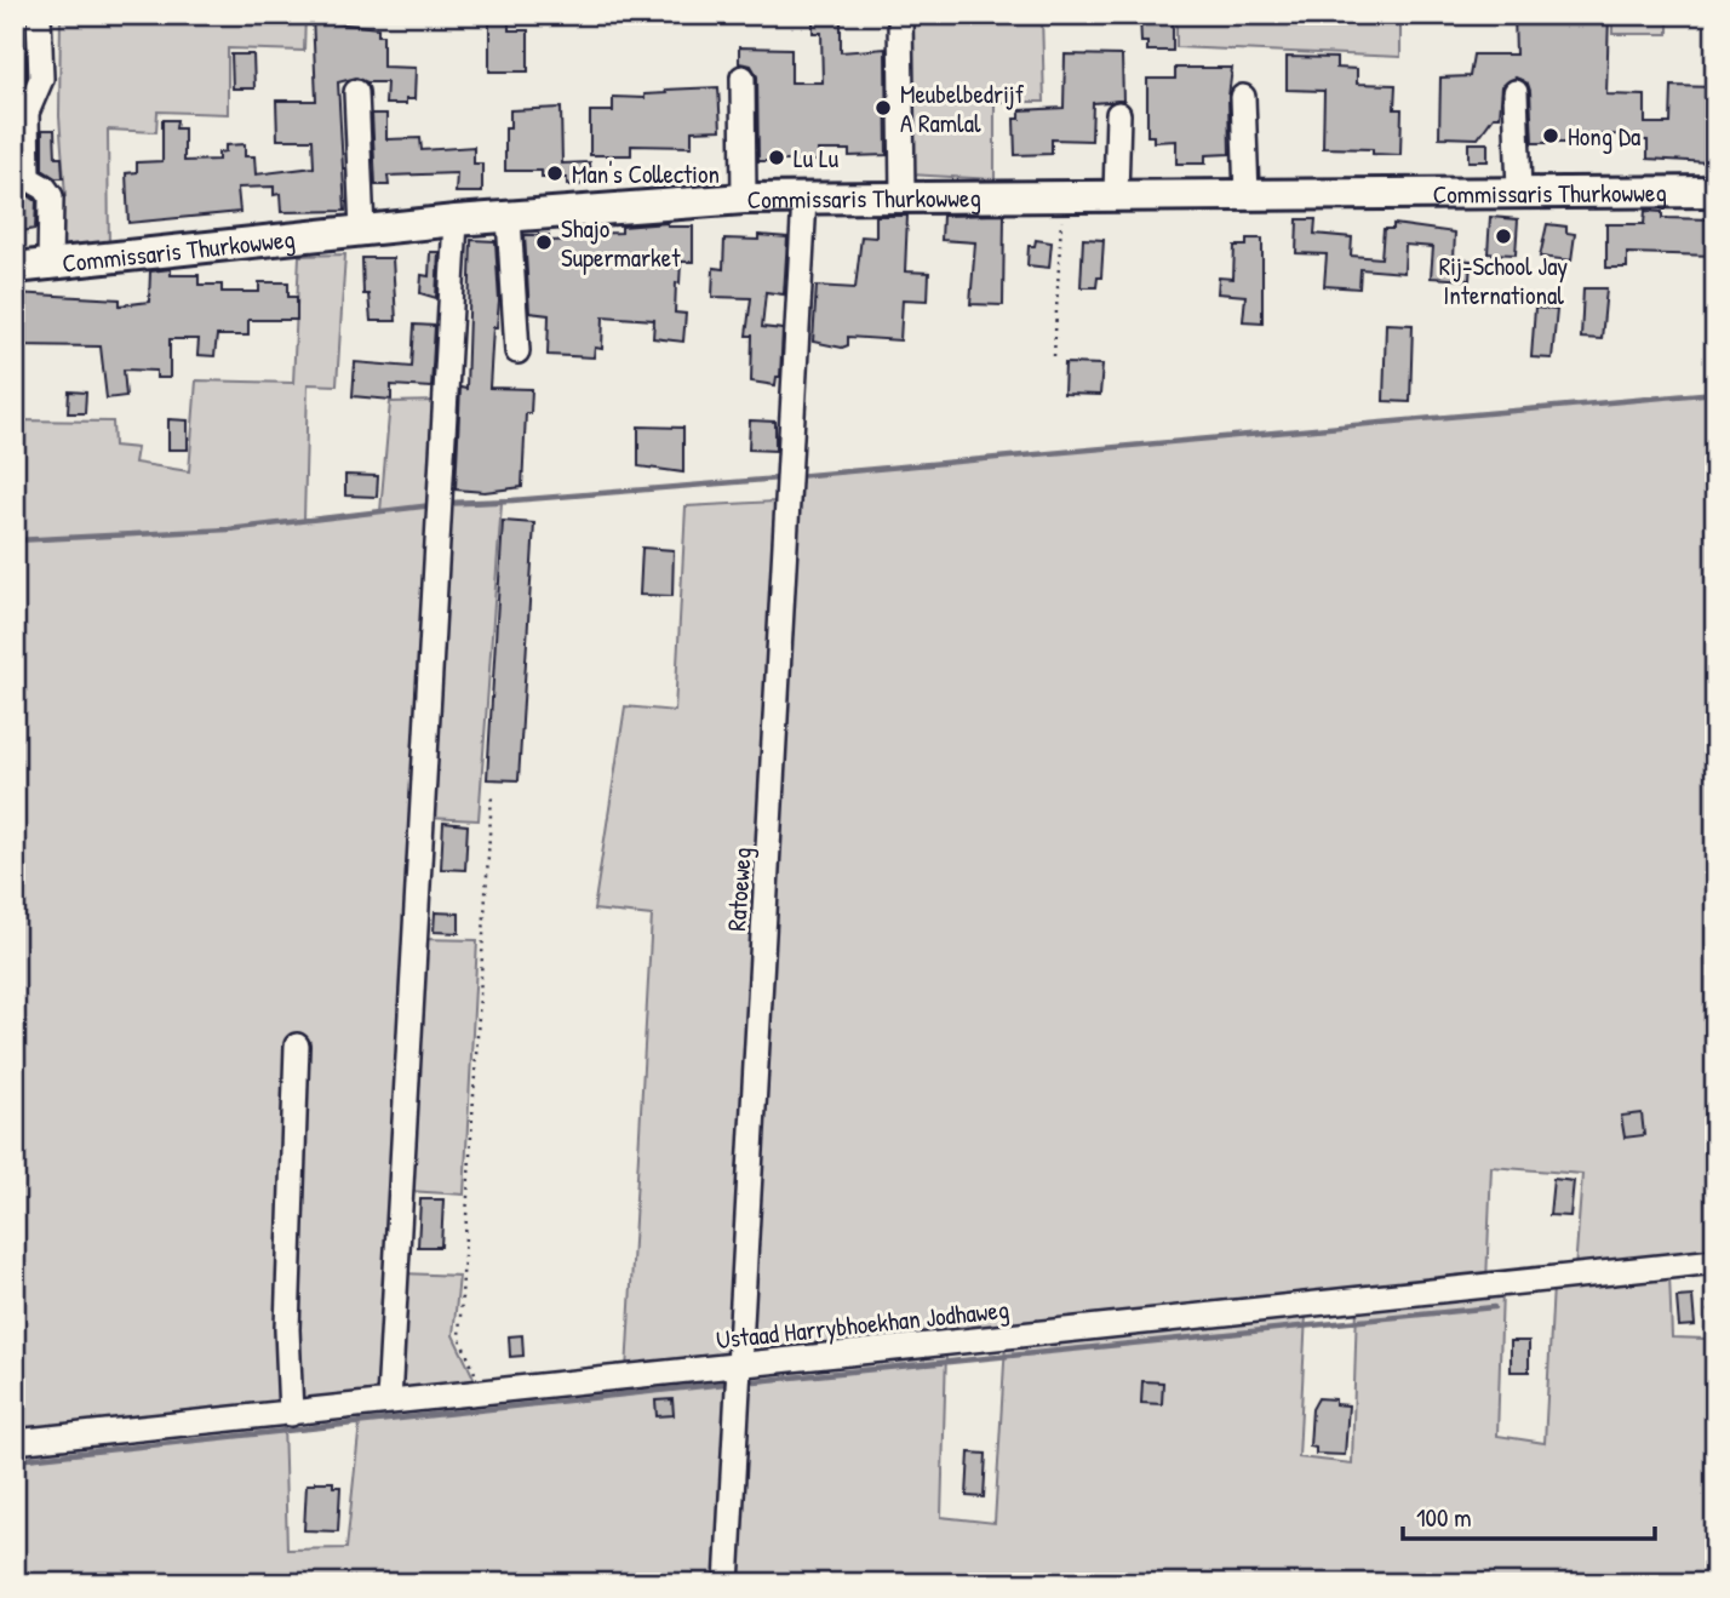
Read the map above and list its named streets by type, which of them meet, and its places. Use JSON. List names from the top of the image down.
{
  "streets": {
    "main road": ["Commissaris Thurkowweg"],
    "street": ["Ratoeweg", "Ustaad Harrybhoekhan Jodhaweg"]
  },
  "crossings": [
    ["Commissaris Thurkowweg", "Ratoeweg"],
    ["Ratoeweg", "Ustaad Harrybhoekhan Jodhaweg"]
  ],
  "places": [
    "Meubelbedrijf A Ramlal",
    "Hong Da",
    "Lu Lu",
    "Man's Collection",
    "Rij-School Jay International",
    "Shajo Supermarket"
  ],
  "scale_bar": "100 m"
}
